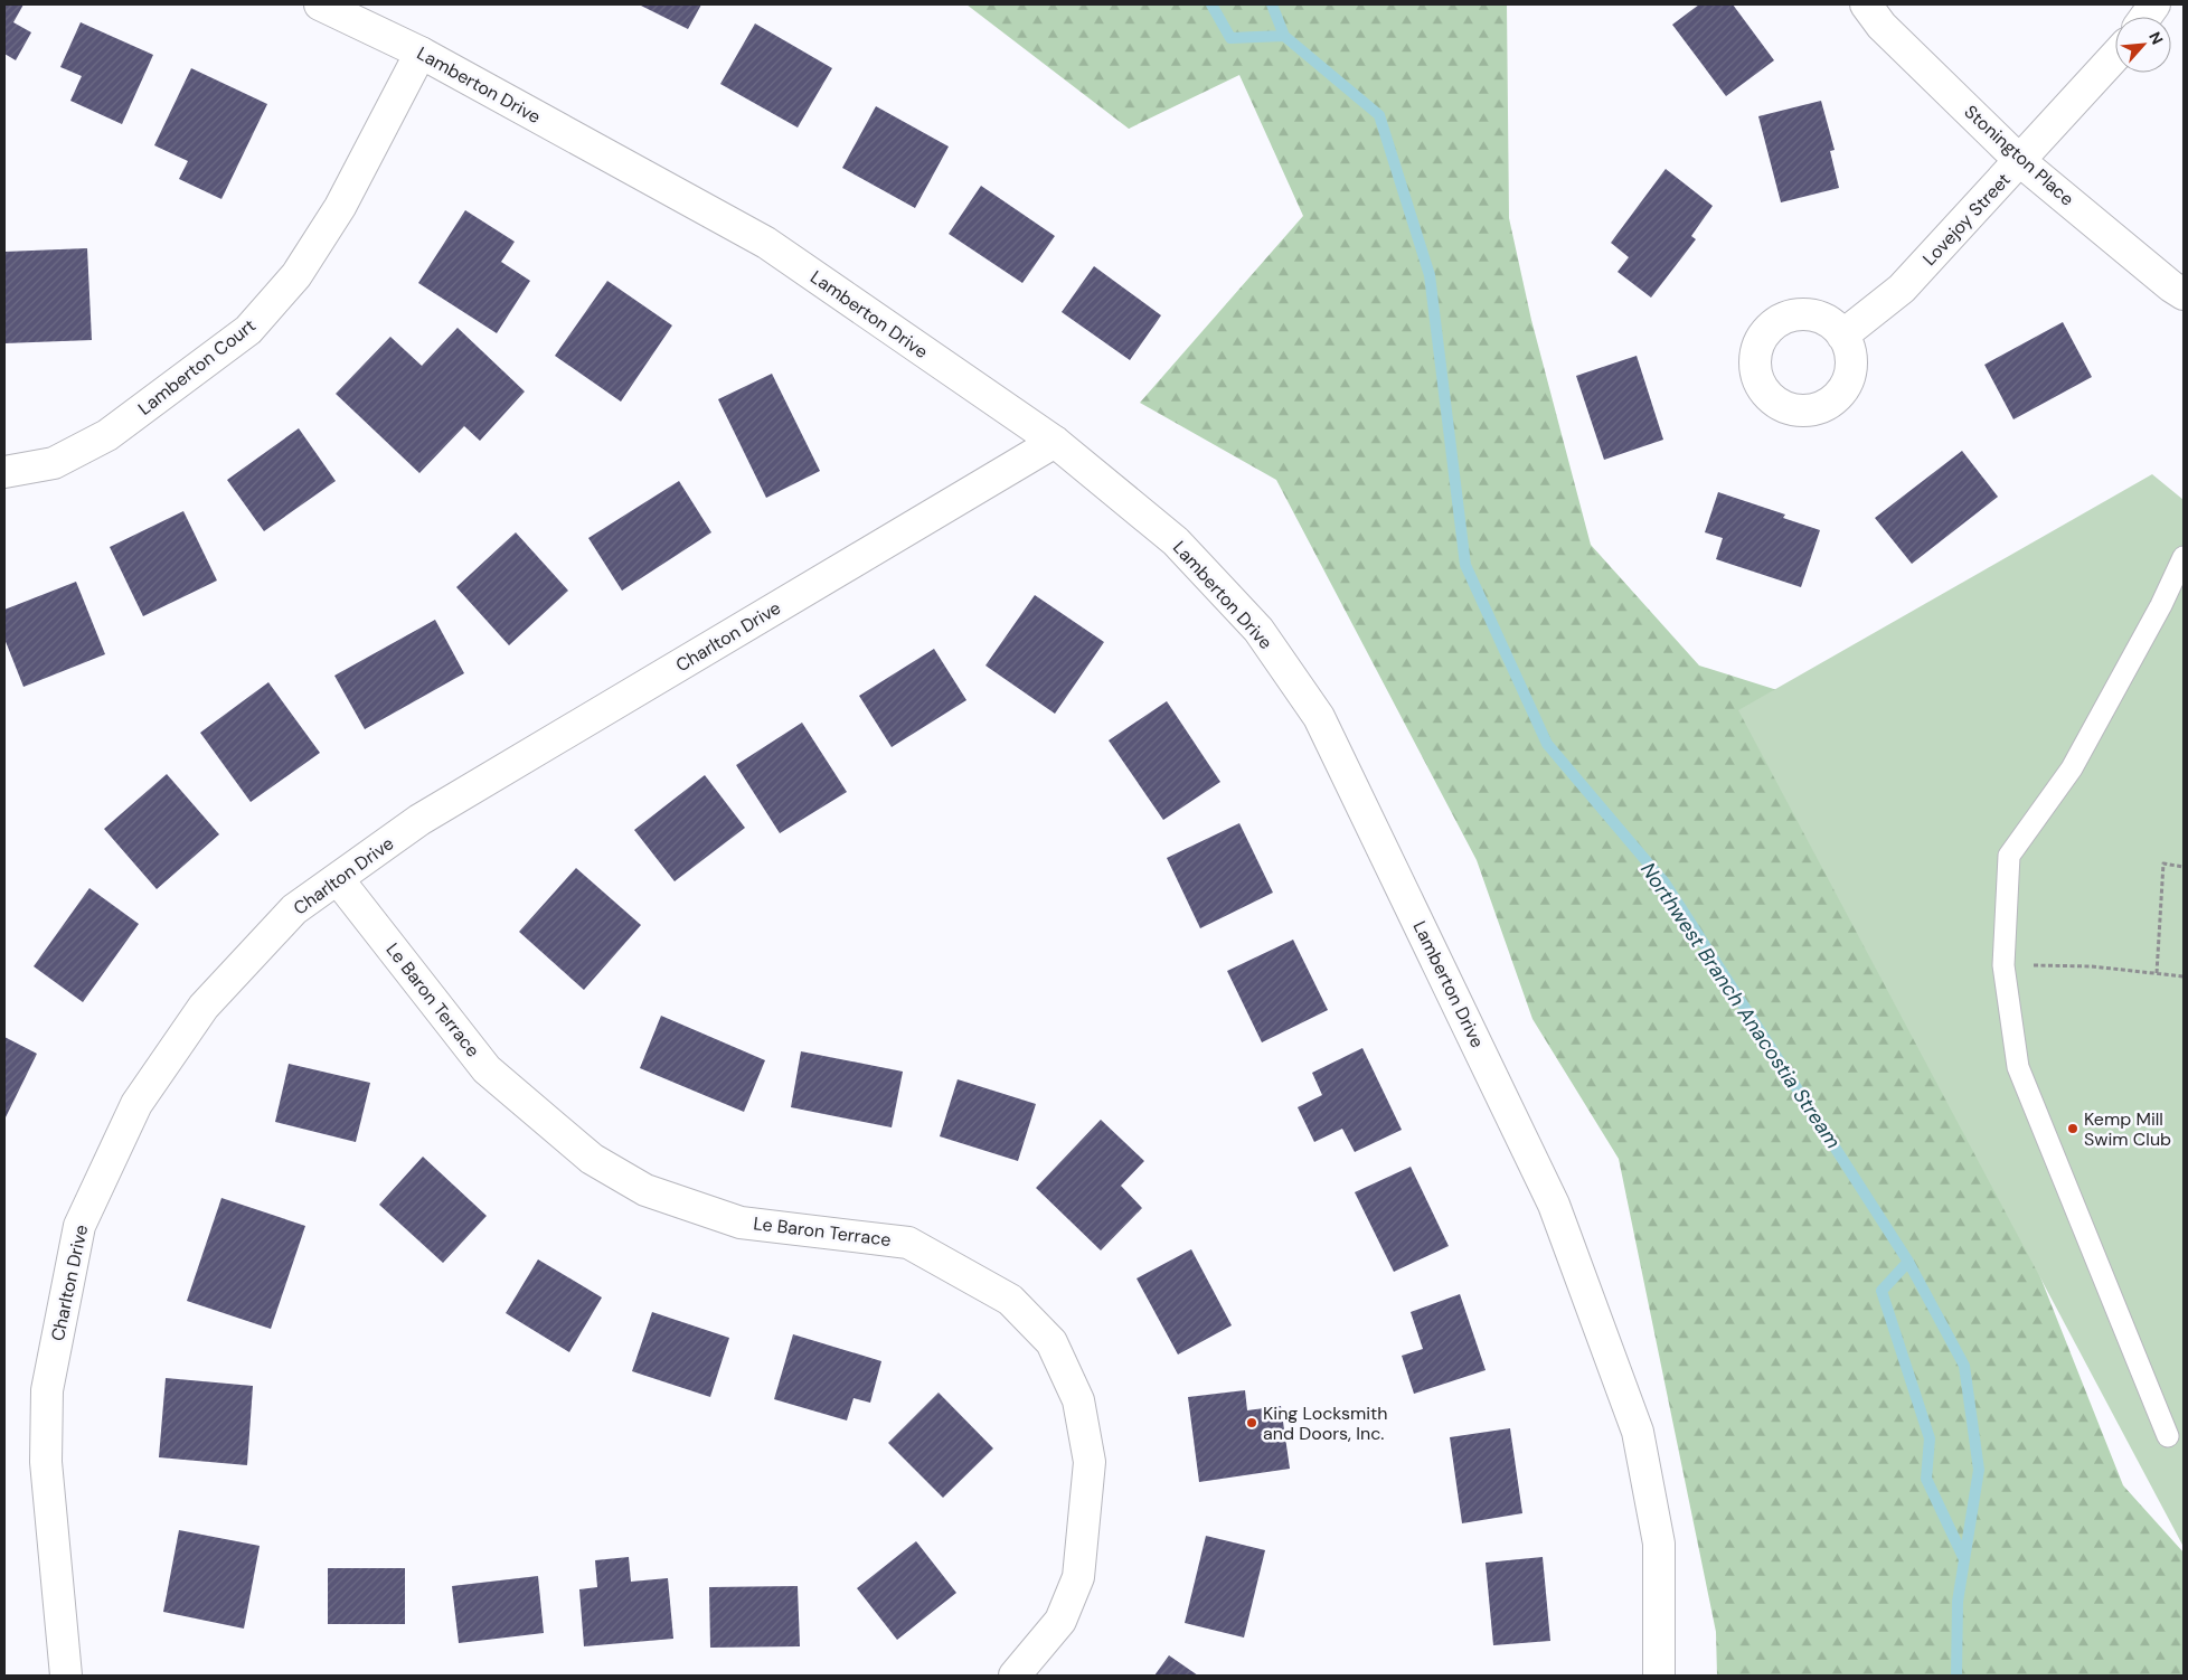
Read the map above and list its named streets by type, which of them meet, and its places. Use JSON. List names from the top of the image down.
{
  "streets": {
    "street": [
      "Lamberton Drive",
      "Stonington Place",
      "Lovejoy Street",
      "Lamberton Court",
      "Charlton Drive",
      "Le Baron Terrace"
    ]
  },
  "crossings": [
    ["Lamberton Drive", "Lamberton Court"],
    ["Lamberton Drive", "Charlton Drive"],
    ["Stonington Place", "Lovejoy Street"],
    ["Charlton Drive", "Le Baron Terrace"]
  ],
  "water": ["Northwest Branch Anacostia Stream"],
  "places": ["Kemp Mill Swim Club", "King Locksmith and Doors, Inc."],
  "north": "top right"
}
